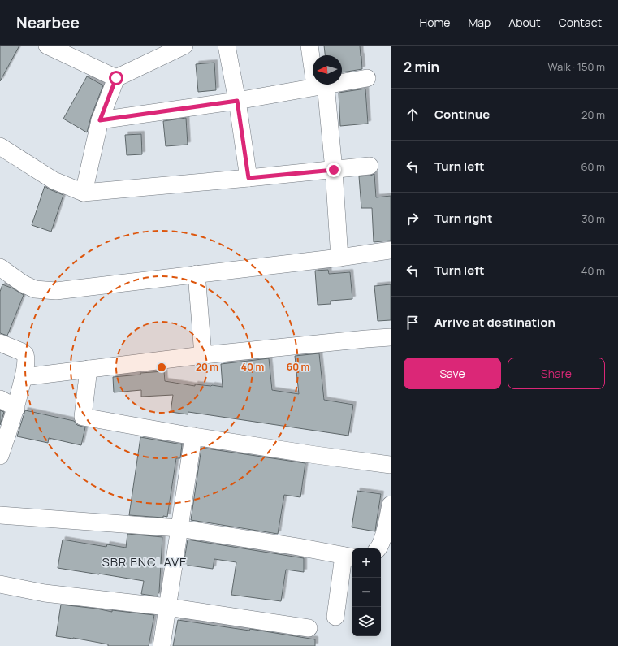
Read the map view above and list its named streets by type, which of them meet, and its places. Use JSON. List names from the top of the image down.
{
  "districts": ["SBR ENCLAVE"],
  "north": "left",
  "page": {
    "header": "Nearbee",
    "nav": [
      "Home",
      "Map",
      "About",
      "Contact"
    ],
    "heading": ["2 min", "Walk · 150 m"],
    "list": [
      ["Continue", "20 m"],
      ["Turn left", "60 m"],
      ["Turn right", "30 m"],
      ["Turn left", "40 m"],
      "Arrive at destination"
    ],
    "buttons": ["Save", "Share"],
    "map_buttons": ["+", "−"]
  },
  "rings": ["20 m", "40 m", "60 m"]
}
